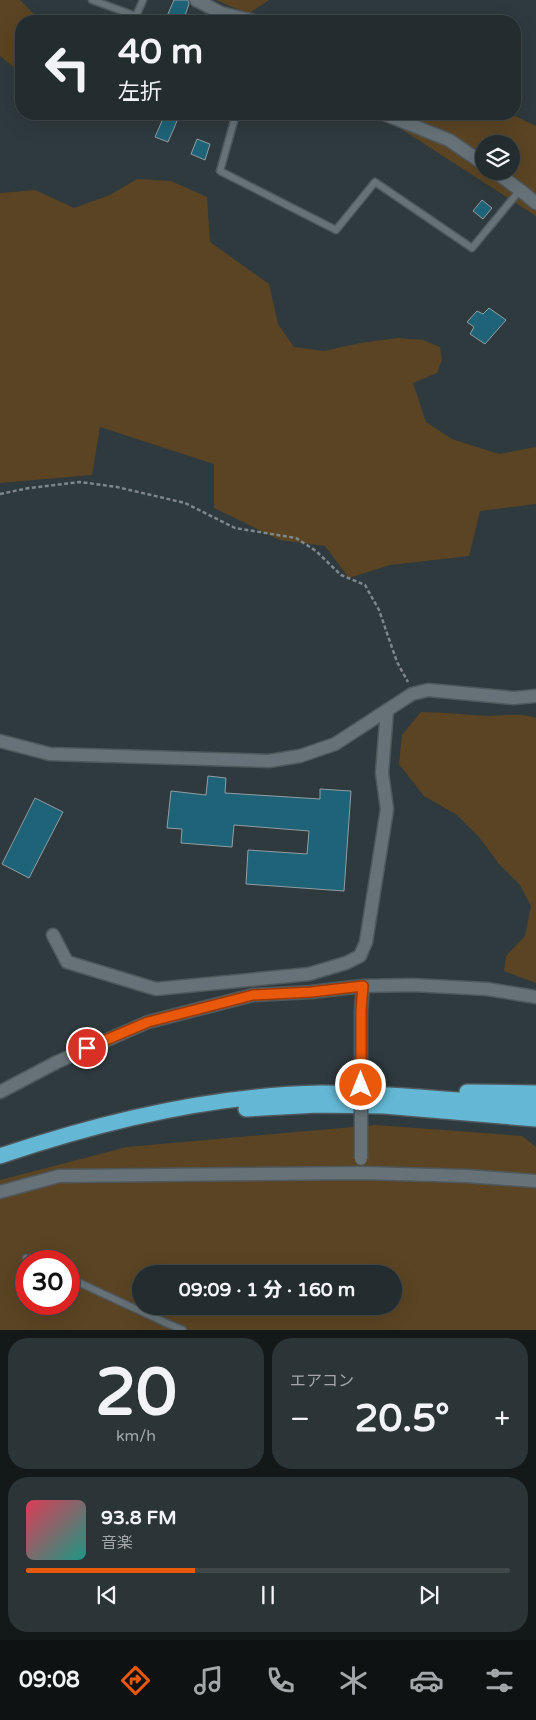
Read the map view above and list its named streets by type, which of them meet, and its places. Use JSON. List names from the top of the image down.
{
  "page": {
    "turn": ["40 m", "左折"],
    "limit": "30",
    "trip": "09:09 · 1 分 · 160 m",
    "tile": [
      ["20", "km/h"],
      "エアコン"
    ],
    "heat": ["−", "20.5°", "+"],
    "song": ["93.8 FM", "音楽"],
    "tabs": "09:08"
  }
}
